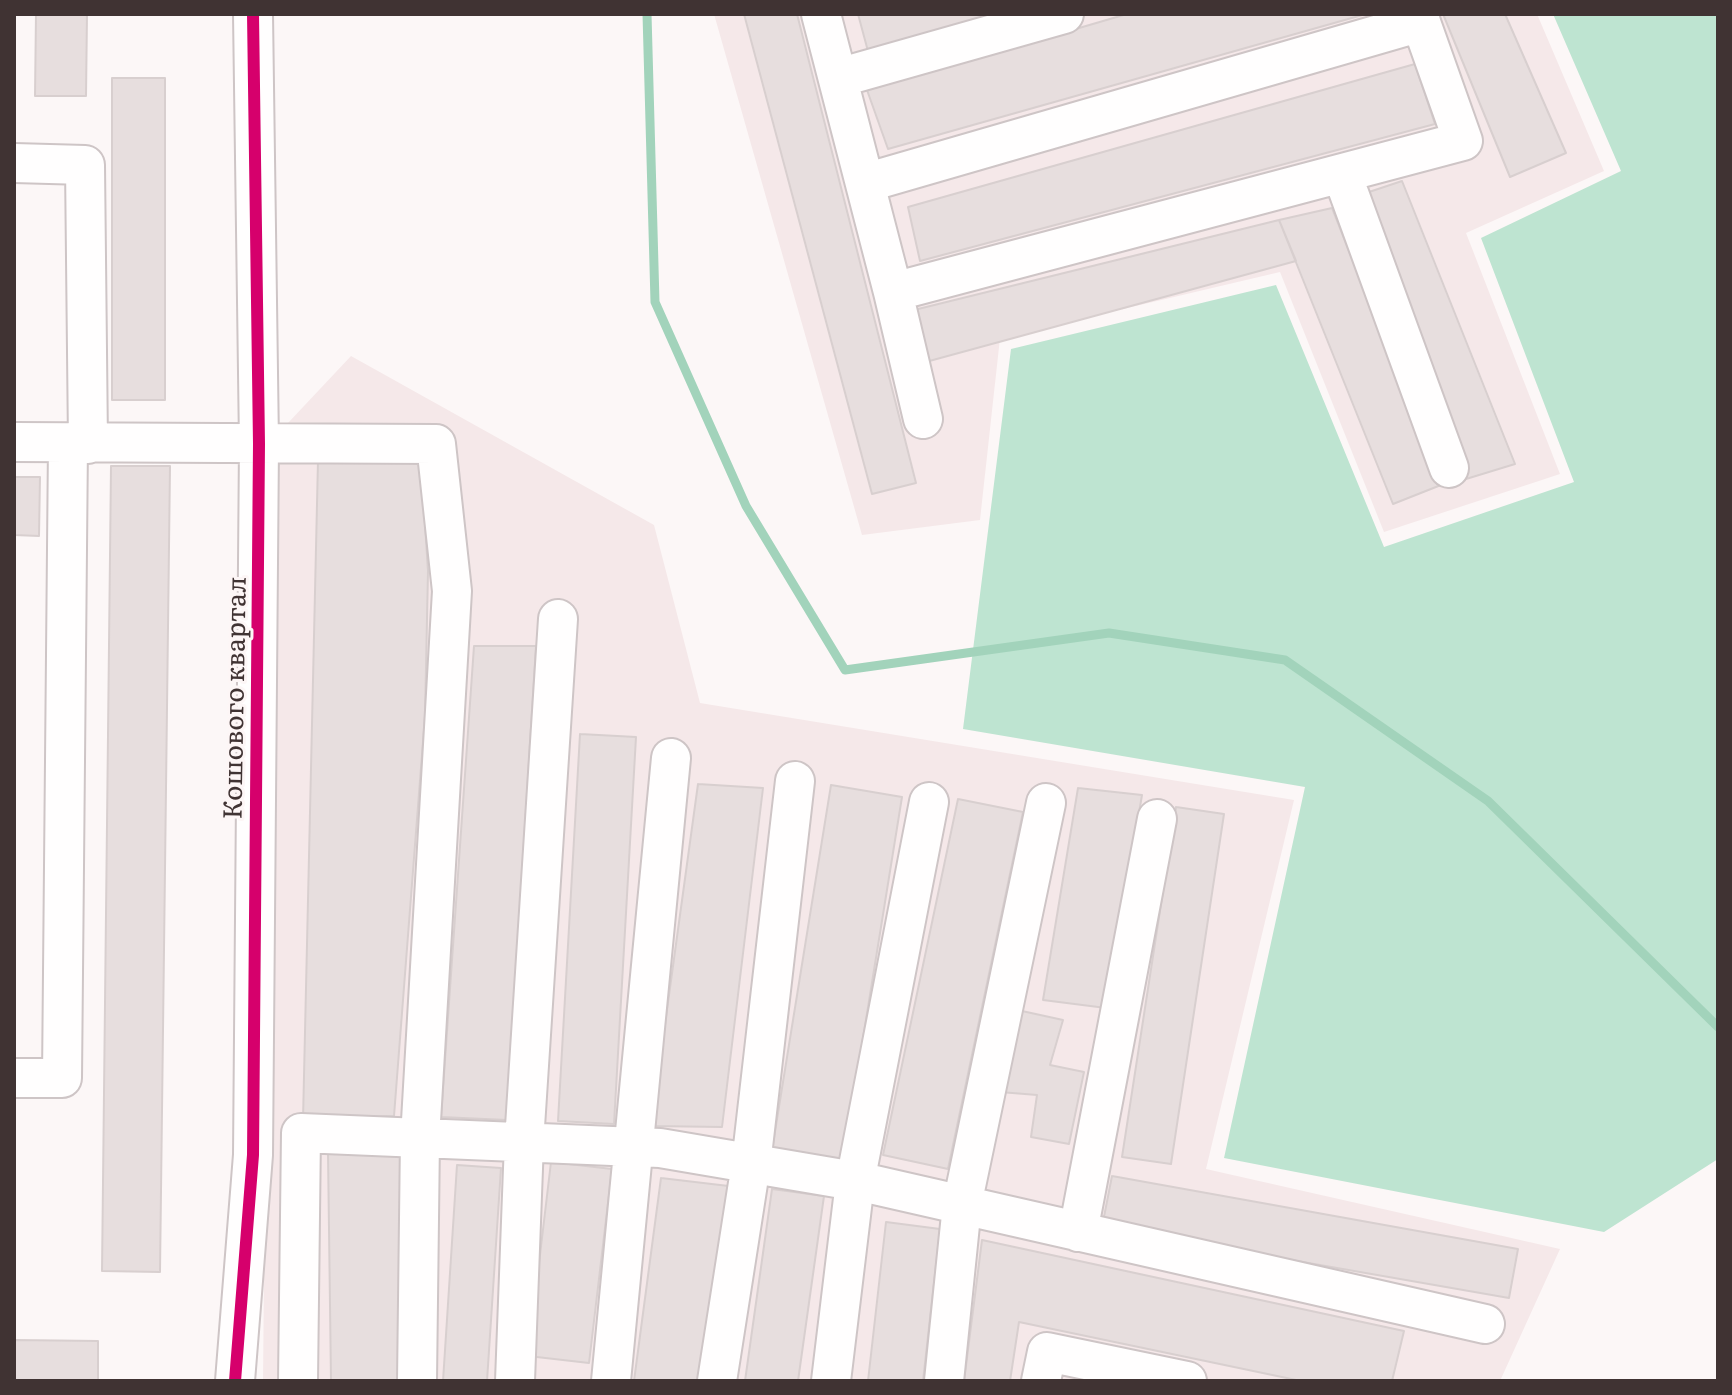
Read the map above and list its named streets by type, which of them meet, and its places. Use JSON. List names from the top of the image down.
{
  "streets": {
    "street": ["Кошового квартал"]
  }
}
